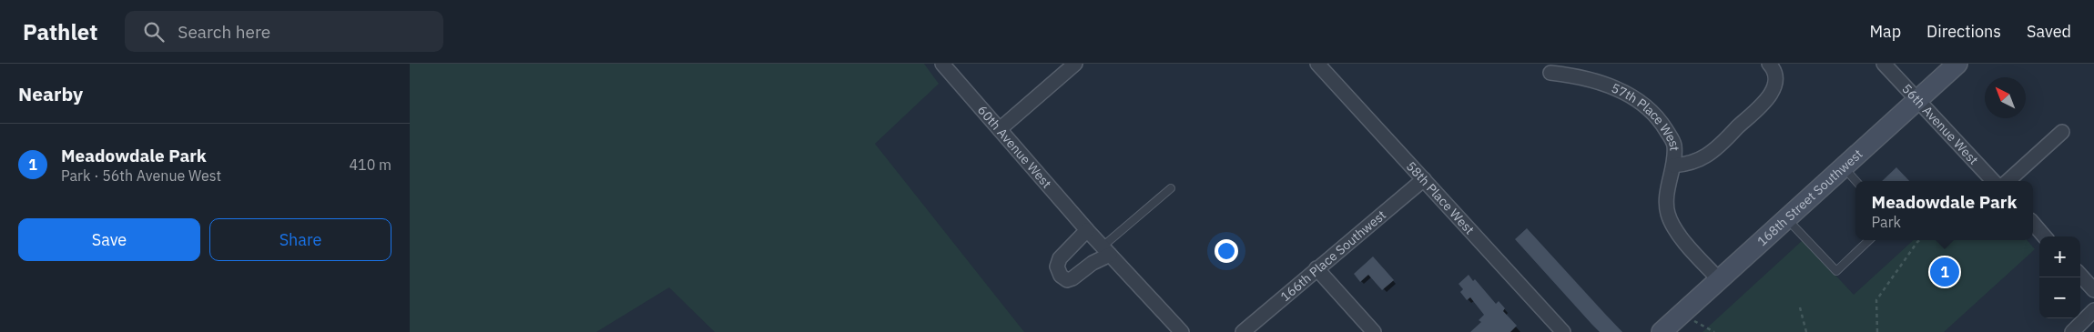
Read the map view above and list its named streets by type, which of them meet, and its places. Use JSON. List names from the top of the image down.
{
  "streets": {
    "main road": ["168th Street Southwest"],
    "street": [
      "57th Place West",
      "56th Avenue West",
      "60th Avenue West",
      "58th Place West",
      "166th Place Southwest"
    ]
  },
  "crossings": [
    ["57th Place West", "168th Street Southwest"],
    ["56th Avenue West", "168th Street Southwest"],
    ["58th Place West", "166th Place Southwest"]
  ],
  "north": "top left",
  "page": {
    "header": "Pathlet",
    "search": "Search here",
    "nav": ["Map", "Directions", "Saved"],
    "heading": "Nearby",
    "list": [
      {
        "mark": "1",
        "name": "Meadowdale Park",
        "note": "Park · 56th Avenue West",
        "value": "410 m"
      }
    ],
    "popup": ["Meadowdale Park", "Park"],
    "buttons": ["Save", "Share"],
    "map_buttons": ["+", "−"],
    "pins": "1"
  }
}
